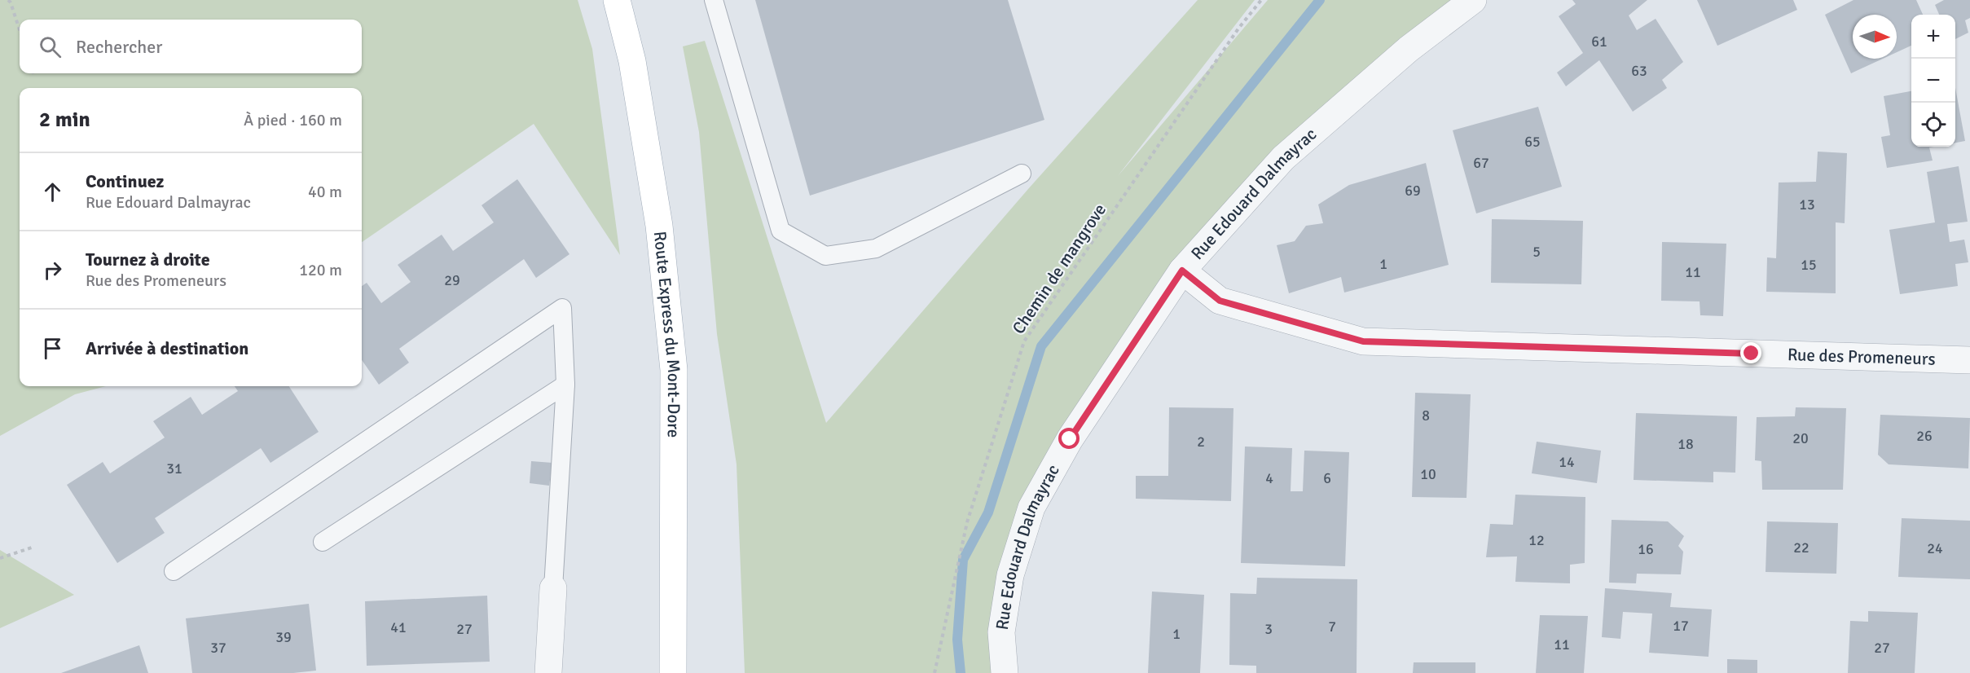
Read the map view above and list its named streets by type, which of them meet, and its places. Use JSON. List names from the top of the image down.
{
  "streets": {
    "main road": ["Route Express du Mont-Dore"],
    "street": ["Rue Edouard Dalmayrac", "Rue des Promeneurs"],
    "path": ["Chemin de mangrove"]
  },
  "crossings": [
    ["Rue Edouard Dalmayrac", "Rue des Promeneurs"]
  ],
  "house_numbers": [
    "61",
    "63",
    "65",
    "67",
    "69",
    "13",
    "5",
    "1",
    "15",
    "11",
    "29",
    "8",
    "26",
    "20",
    "2",
    "18",
    "14",
    "31",
    "10",
    "4",
    "6",
    "12",
    "22",
    "24",
    "16",
    "17",
    "7",
    "41",
    "27",
    "3",
    "1",
    "39",
    "11",
    "37",
    "27"
  ],
  "north": "right",
  "page": {
    "map_buttons": ["+", "−"],
    "search": "Rechercher",
    "heading": ["2 min", "À pied · 160 m"],
    "list": [
      ["Continuez", "Rue Edouard Dalmayrac", "40 m"],
      ["Tournez à droite", "Rue des Promeneurs", "120 m"],
      "Arrivée à destination"
    ]
  }
}
